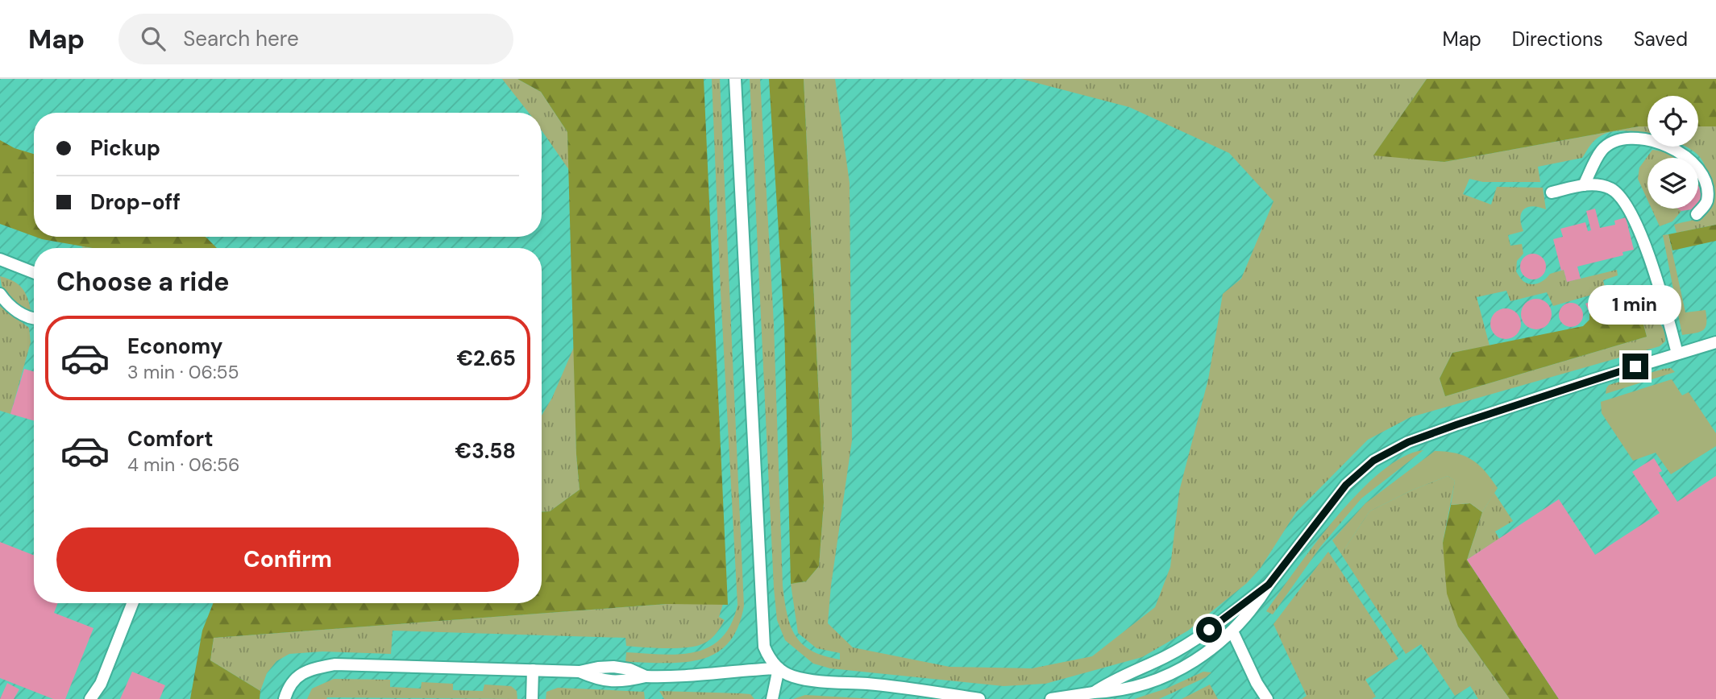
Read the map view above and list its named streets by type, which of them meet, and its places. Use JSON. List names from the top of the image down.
{
  "page": {
    "header": "Map",
    "search": "Search here",
    "nav": ["Map", "Directions", "Saved"],
    "banner": ["Pickup", "Drop-off"],
    "heading": "Choose a ride",
    "bubble": "1 min",
    "list": [
      {
        "name": "Economy",
        "note": "3 min · 06:55",
        "value": "€2.65"
      },
      {
        "name": "Comfort",
        "note": "4 min · 06:56",
        "value": "€3.58"
      }
    ],
    "buttons": "Confirm"
  }
}
